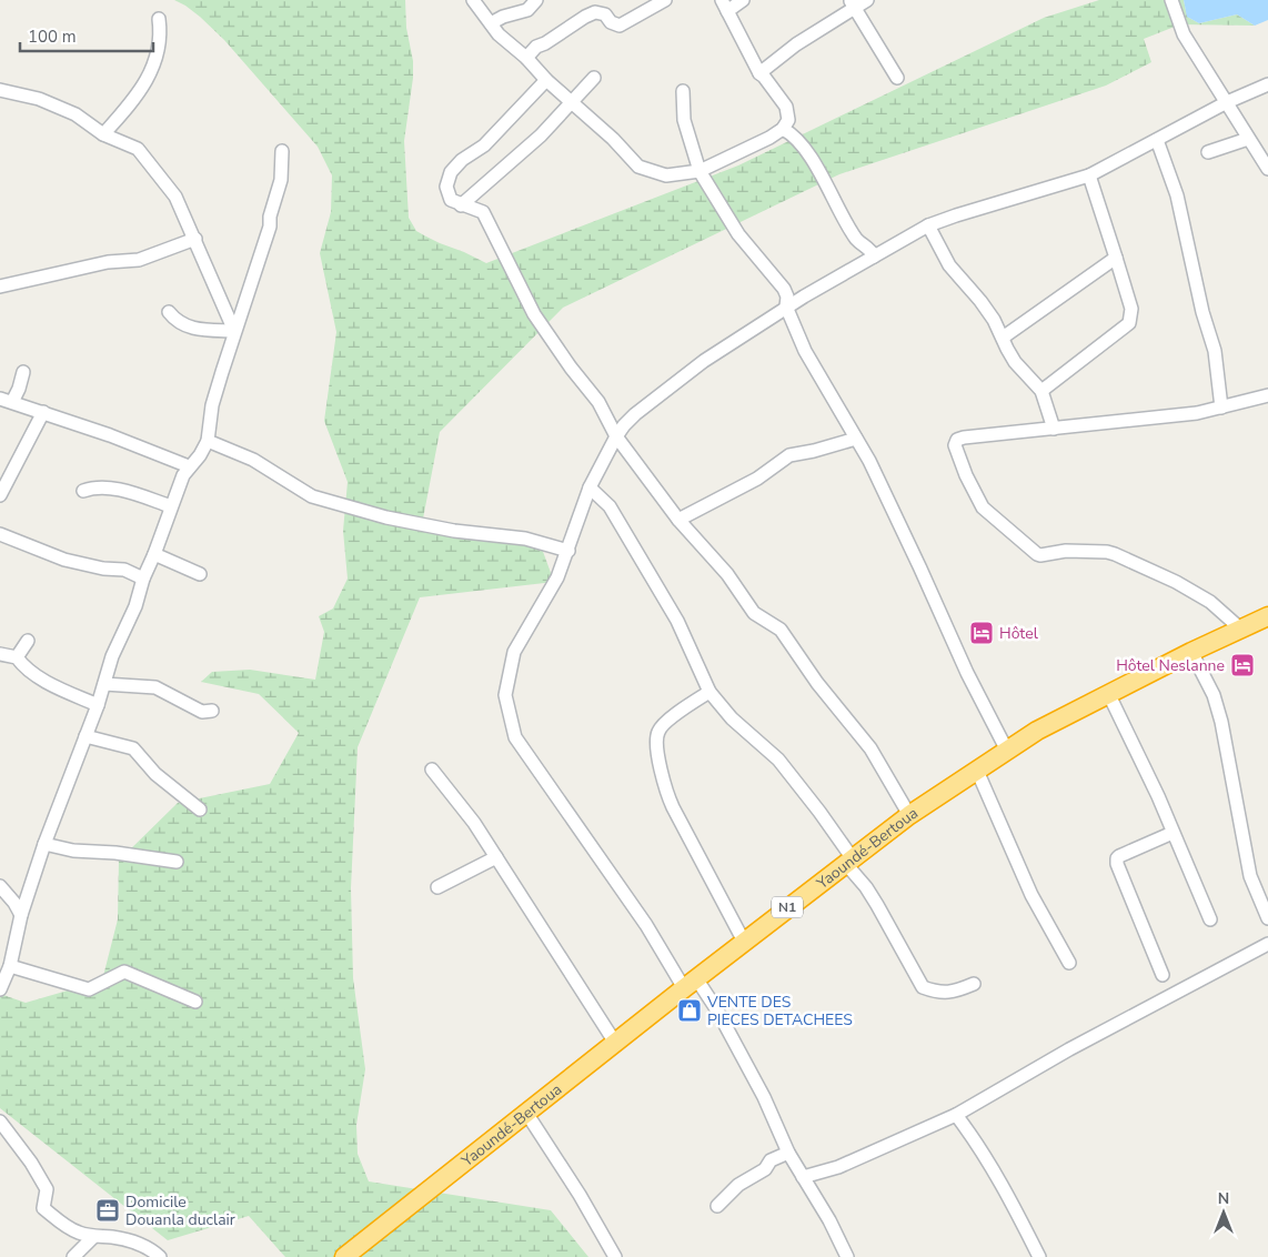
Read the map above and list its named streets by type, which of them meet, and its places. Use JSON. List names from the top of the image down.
{
  "streets": {
    "highway": ["Yaoundé-Bertoua", "N1"]
  },
  "places": {
    "hotel": ["Hôtel", "Hôtel Neslanne"],
    "shop": ["VENTE DES PIECES DETACHEES"],
    "office": ["Domicile Douanla duclair"]
  },
  "scale_bar": "100 m",
  "north": "top"
}
